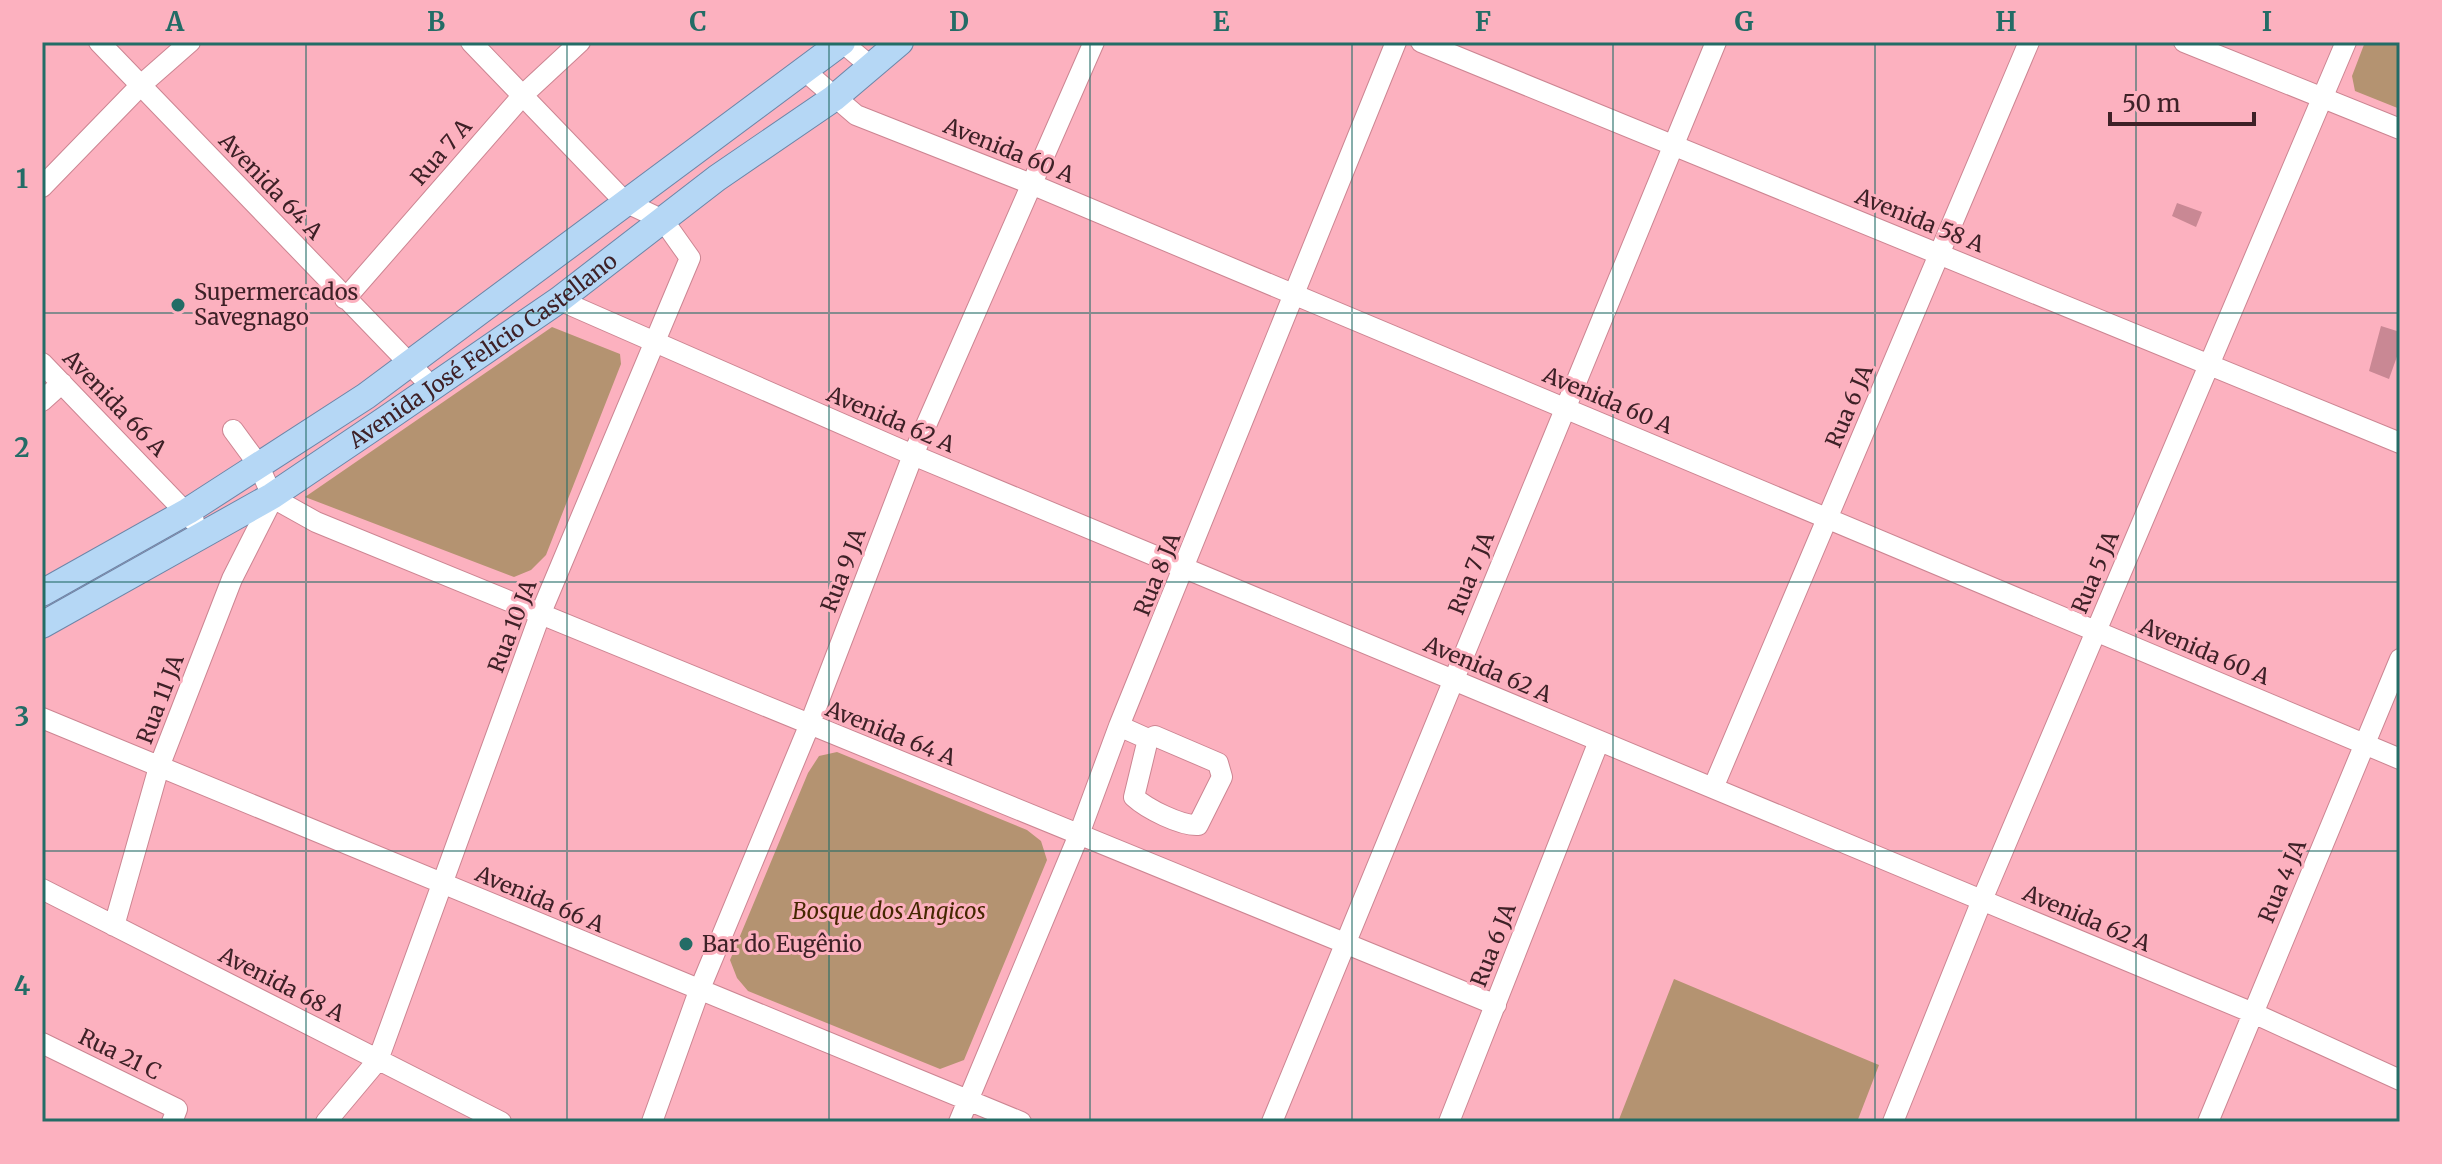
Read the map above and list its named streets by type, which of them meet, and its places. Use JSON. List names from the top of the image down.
{
  "streets": {
    "main road": ["Avenida José Felício Castellano"],
    "street": [
      "Avenida 60 A",
      "Rua 7 A",
      "Avenida 64 A",
      "Avenida 58 A",
      "Avenida 66 A",
      "Rua 6 JA",
      "Avenida 62 A",
      "Rua 9 JA",
      "Rua 5 JA",
      "Rua 7 JA",
      "Rua 8 JA",
      "Rua 10 JA",
      "Rua 11 JA",
      "Rua 4 JA",
      "Avenida 68 A",
      "Rua 21 C"
    ]
  },
  "crossings": [
    ["Avenida 60 A", "Avenida José Felício Castellano"],
    ["Avenida 60 A", "Rua 6 JA"],
    ["Avenida 60 A", "Rua 9 JA"],
    ["Avenida 60 A", "Rua 5 JA"],
    ["Avenida 60 A", "Rua 7 JA"],
    ["Avenida 60 A", "Rua 8 JA"],
    ["Avenida 60 A", "Rua 4 JA"],
    ["Rua 7 A", "Avenida 64 A"],
    ["Avenida 64 A", "Avenida José Felício Castellano"],
    ["Avenida 64 A", "Rua 6 JA"],
    ["Avenida 64 A", "Rua 9 JA"],
    ["Avenida 64 A", "Rua 7 JA"],
    ["Avenida 64 A", "Rua 8 JA"],
    ["Avenida 64 A", "Rua 10 JA"],
    ["Avenida 64 A", "Rua 11 JA"],
    ["Avenida 58 A", "Rua 6 JA"],
    ["Avenida 58 A", "Rua 5 JA"],
    ["Avenida 58 A", "Rua 7 JA"],
    ["Avenida José Felício Castellano", "Avenida 66 A"],
    ["Avenida José Felício Castellano", "Avenida 62 A"],
    ["Avenida José Felício Castellano", "Rua 10 JA"],
    ["Avenida José Felício Castellano", "Rua 11 JA"],
    ["Avenida 66 A", "Rua 9 JA"],
    ["Avenida 66 A", "Rua 8 JA"],
    ["Avenida 66 A", "Rua 10 JA"],
    ["Avenida 66 A", "Rua 11 JA"],
    ["Rua 6 JA", "Avenida 62 A"],
    ["Avenida 62 A", "Rua 9 JA"],
    ["Avenida 62 A", "Rua 5 JA"],
    ["Avenida 62 A", "Rua 7 JA"],
    ["Avenida 62 A", "Rua 8 JA"],
    ["Avenida 62 A", "Rua 10 JA"],
    ["Avenida 62 A", "Rua 4 JA"],
    ["Rua 10 JA", "Avenida 68 A"],
    ["Rua 11 JA", "Avenida 68 A"]
  ],
  "parks": ["Bosque dos Angicos"],
  "places": ["Supermercados Savegnago", "Bar do Eugênio"],
  "scale_bar": "50 m",
  "grid": {
    "columns": [
      "A",
      "B",
      "C",
      "D",
      "E",
      "F",
      "G",
      "H",
      "I"
    ],
    "rows": [
      "1",
      "2",
      "3",
      "4"
    ]
  }
}
